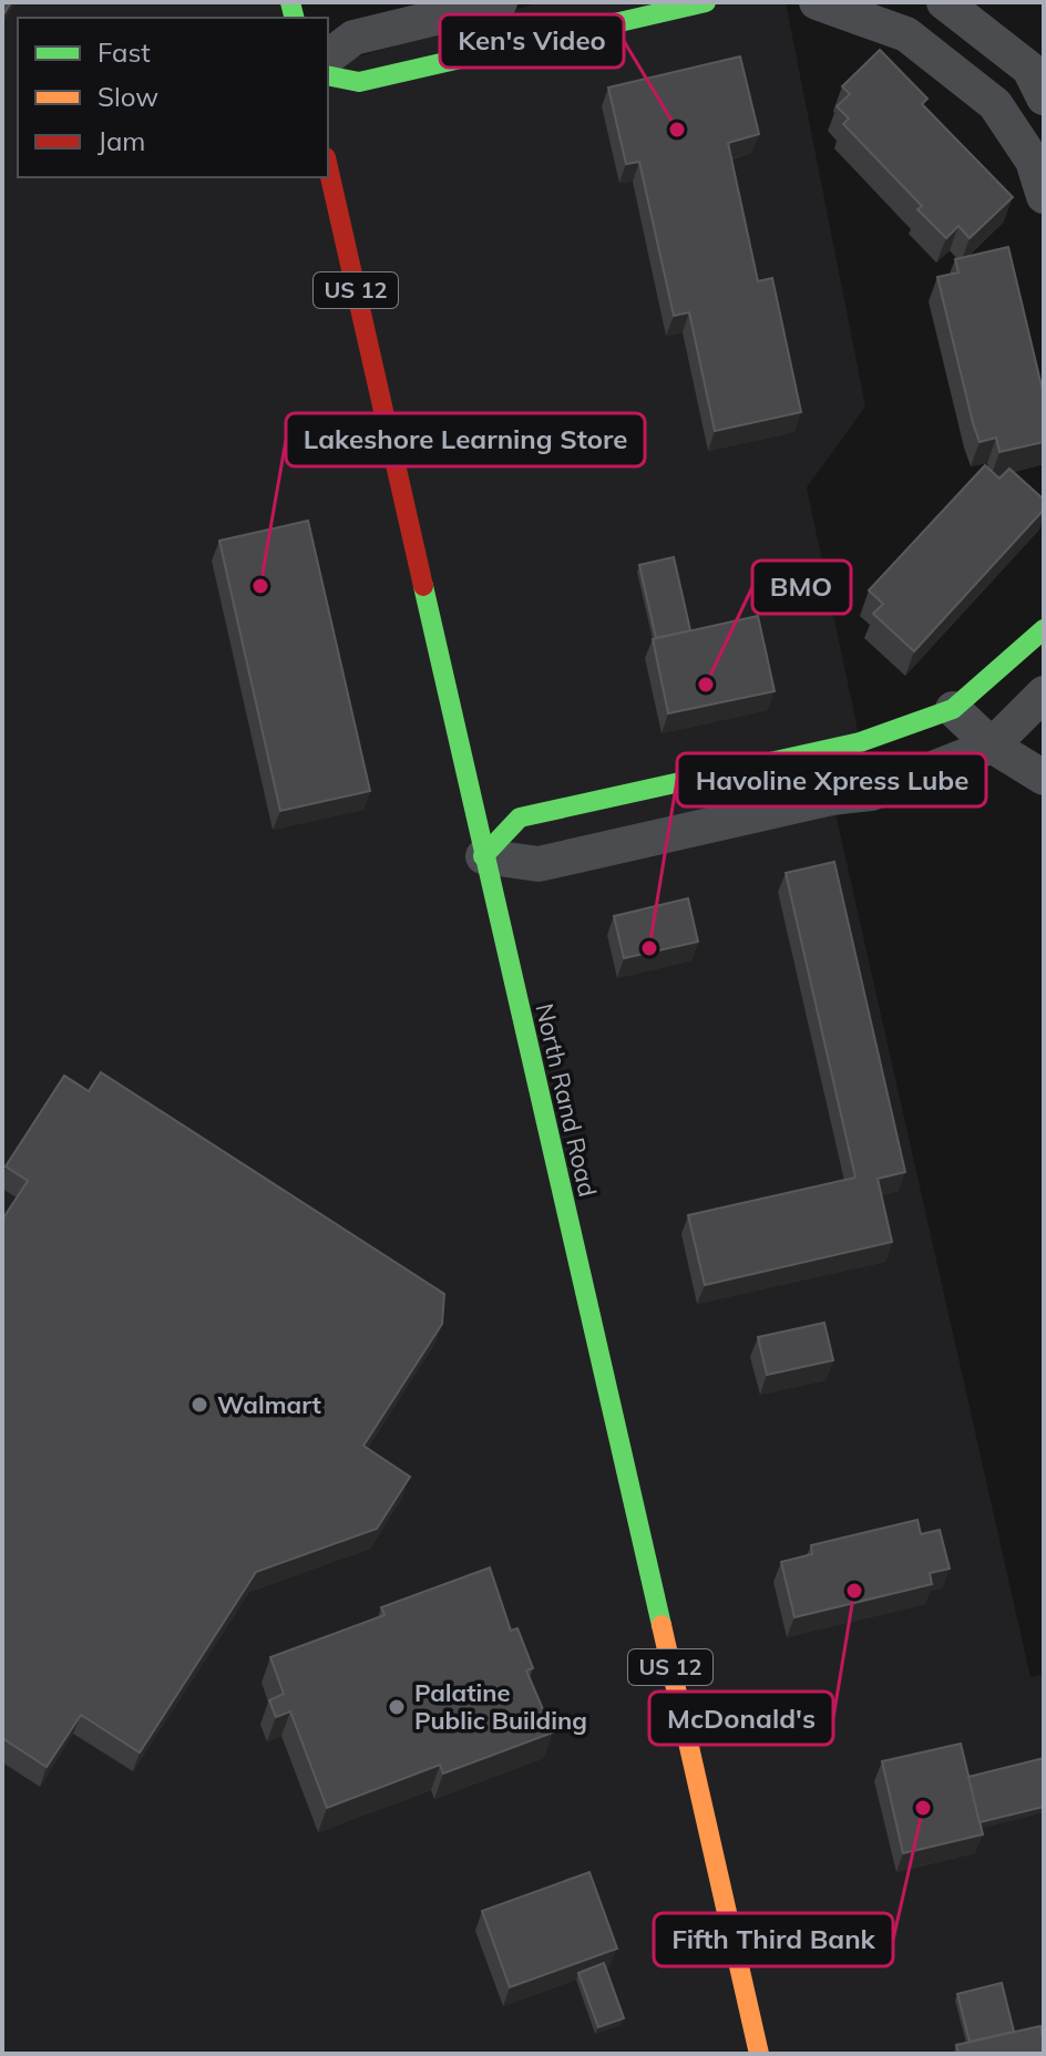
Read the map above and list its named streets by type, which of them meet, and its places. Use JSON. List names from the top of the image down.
{
  "streets": {
    "main road": ["US 12", "North Rand Road"]
  },
  "places": [
    "Ken's Video",
    "Lakeshore Learning Store",
    "BMO",
    "Havoline Xpress Lube",
    "Walmart",
    "McDonald's",
    "Palatine Public Building",
    "Fifth Third Bank"
  ],
  "legend": ["Fast", "Slow", "Jam"]
}
